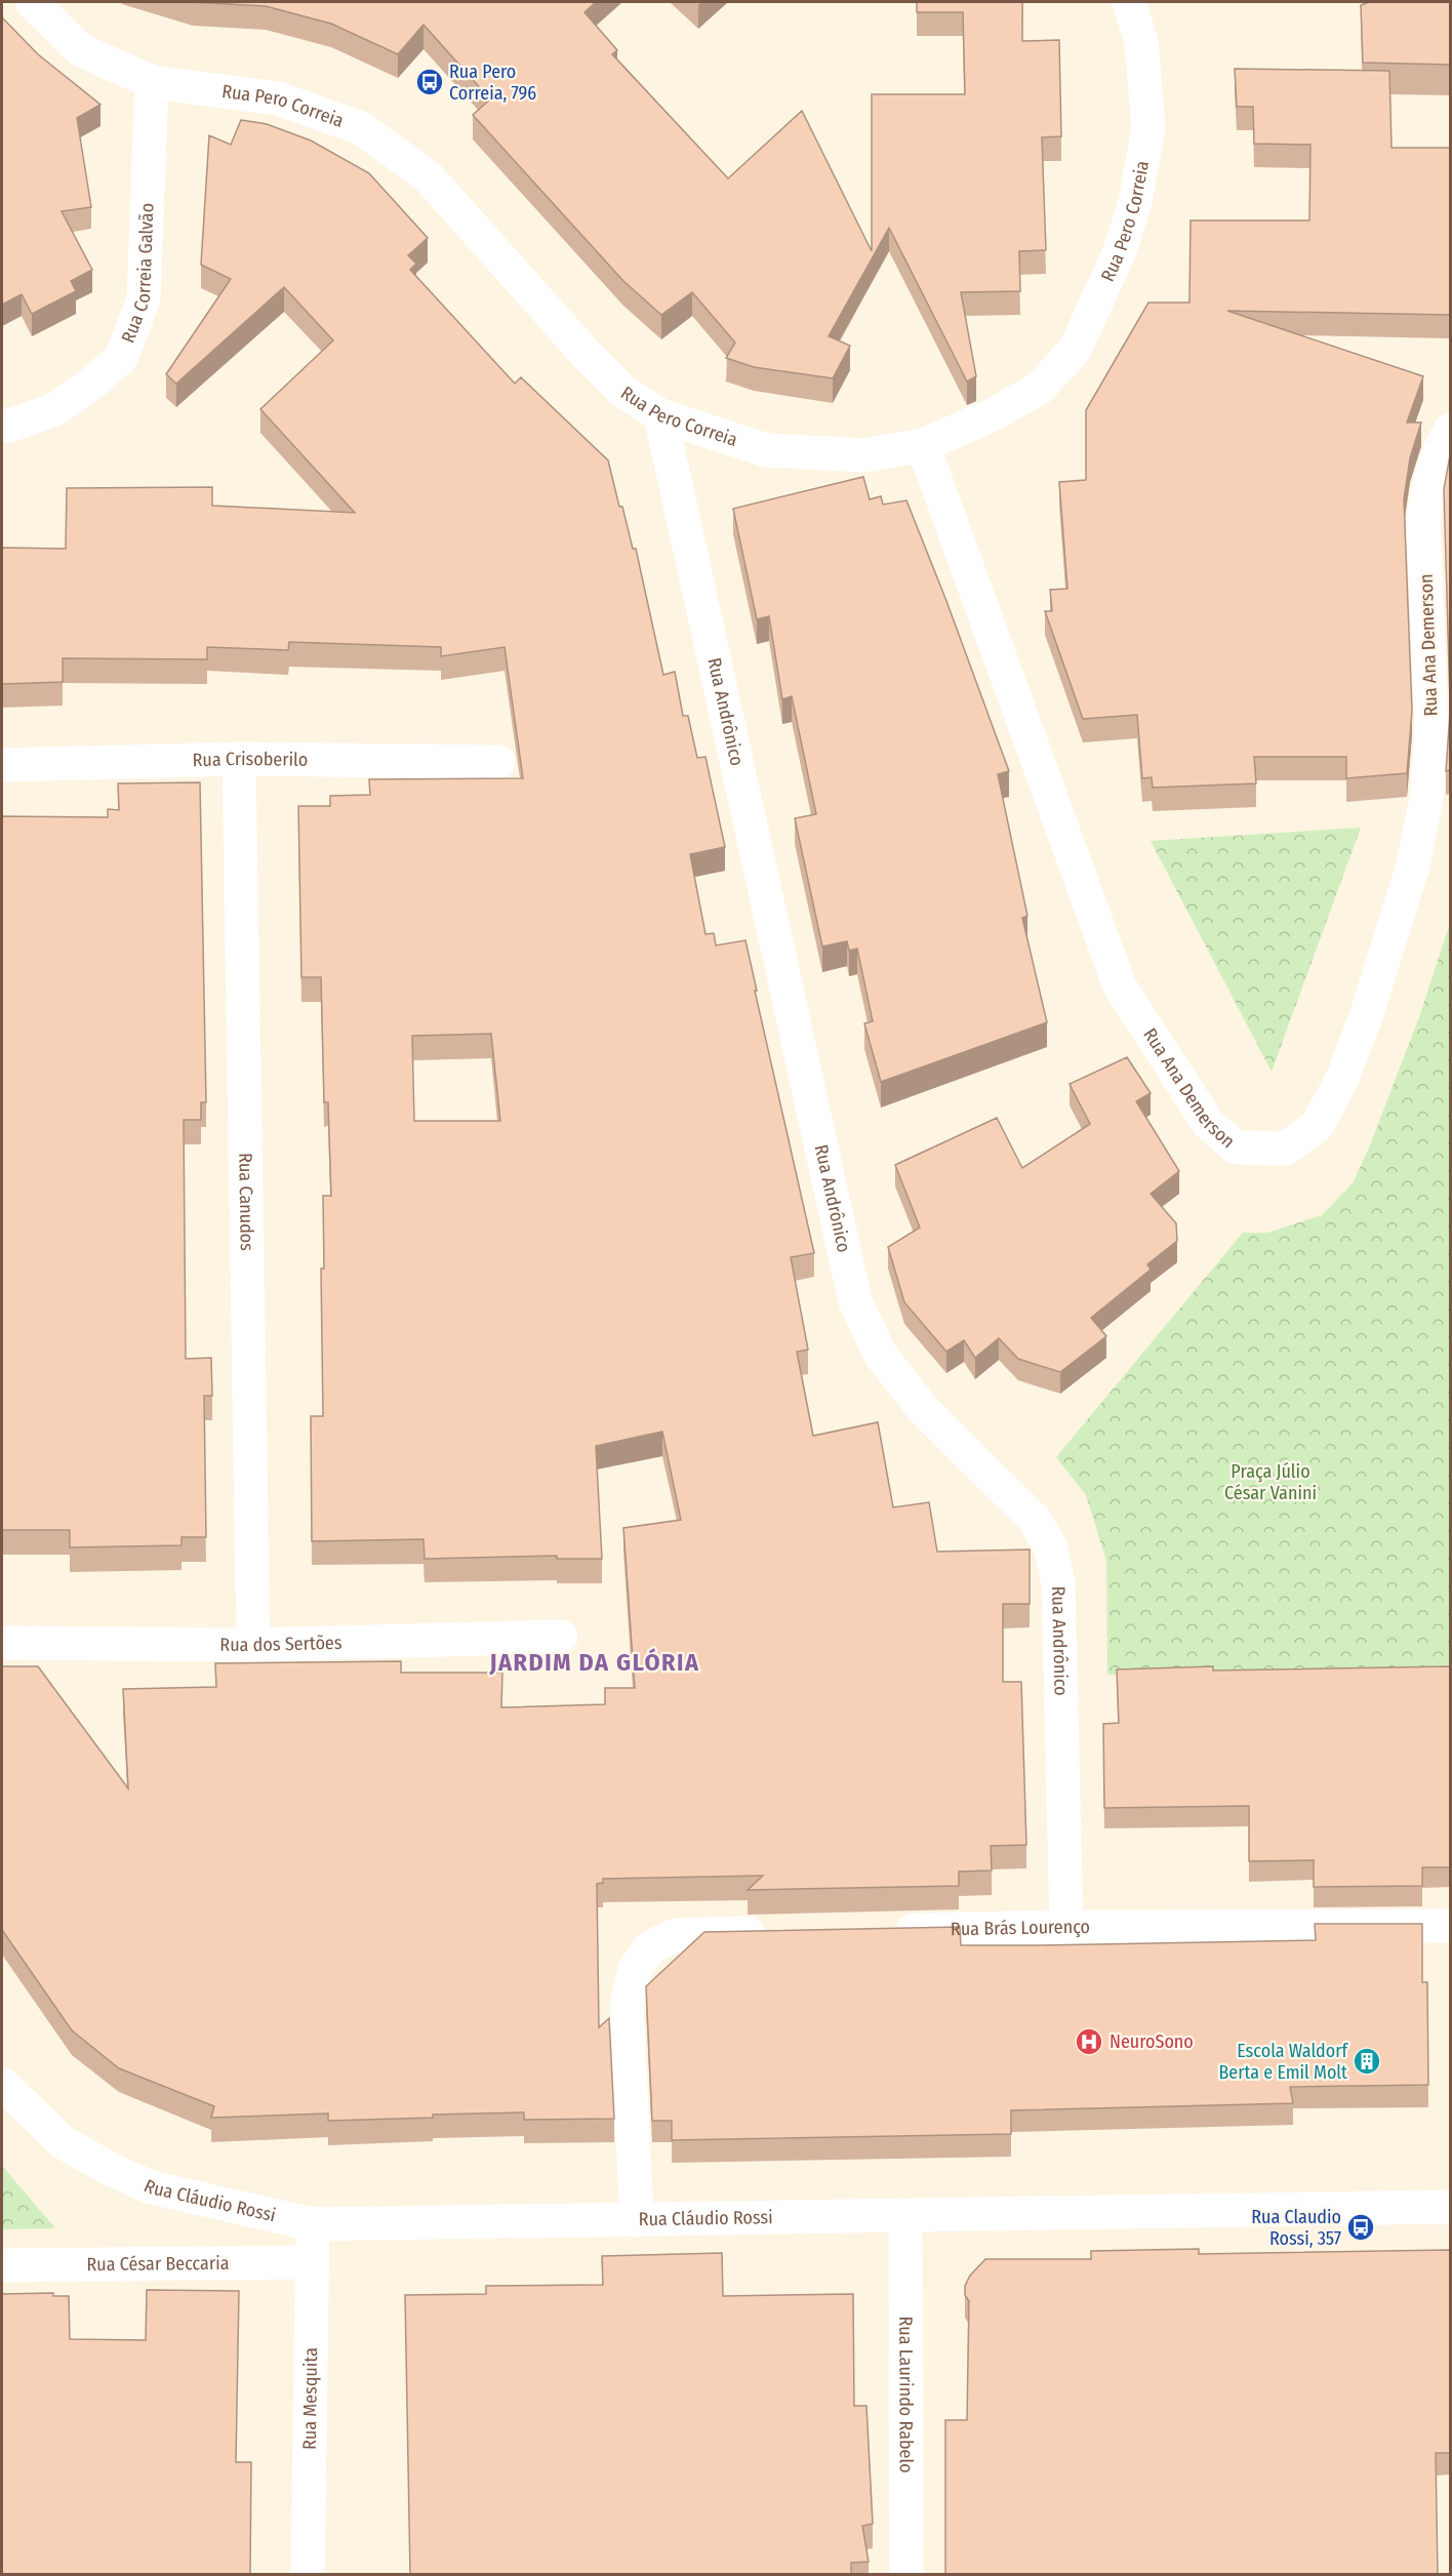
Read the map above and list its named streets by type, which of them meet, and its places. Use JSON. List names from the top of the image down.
{
  "streets": {
    "street": [
      "Rua Pero Correia",
      "Rua Correia Galvão",
      "Rua Ana Demerson",
      "Rua Andrônico",
      "Rua Crisoberilo",
      "Rua Canudos",
      "Rua dos Sertões",
      "Rua Brás Lourenço",
      "Rua Cláudio Rossi",
      "Rua César Beccaria",
      "Rua Laurindo Rabelo",
      "Rua Mesquita"
    ]
  },
  "crossings": [
    ["Rua Pero Correia", "Rua Correia Galvão"],
    ["Rua Pero Correia", "Rua Ana Demerson"],
    ["Rua Pero Correia", "Rua Andrônico"],
    ["Rua Andrônico", "Rua Brás Lourenço"],
    ["Rua Crisoberilo", "Rua Canudos"],
    ["Rua Canudos", "Rua dos Sertões"],
    ["Rua Cláudio Rossi", "Rua Laurindo Rabelo"],
    ["Rua Cláudio Rossi", "Rua Mesquita"],
    ["Rua César Beccaria", "Rua Mesquita"]
  ],
  "districts": ["JARDIM DA GLÓRIA"],
  "parks": ["Praça Júlio César Vanini"],
  "places": {
    "bus stop": ["Rua Pero Correia, 796", "Rua Claudio Rossi, 357"],
    "hospital": ["NeuroSono"],
    "building": ["Escola Waldorf Berta e Emil Molt"]
  }
}
